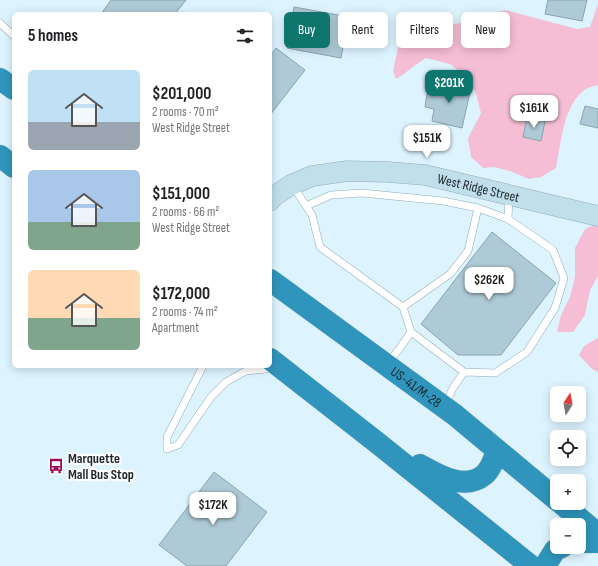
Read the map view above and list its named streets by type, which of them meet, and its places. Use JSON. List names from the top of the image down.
{
  "streets": {
    "highway": ["US-41/M-28"],
    "street": ["West Ridge Street"]
  },
  "places": {
    "bus stop": ["Marquette Mall Bus Stop"]
  },
  "north": "top",
  "page": {
    "chip": [
      "Buy",
      "Rent",
      "Filters",
      "New"
    ],
    "heading": "5 homes",
    "list": [
      {
        "name": "$201,000",
        "note": "2 rooms · 70 m² · West Ridge Street"
      },
      {
        "name": "$151,000",
        "note": "2 rooms · 66 m² · West Ridge Street"
      },
      {
        "name": "$172,000",
        "note": "2 rooms · 74 m² · Apartment"
      }
    ],
    "price": [
      "$201K",
      "$161K",
      "$151K",
      "$262K",
      "$172K"
    ],
    "map_buttons": ["+", "−"]
  }
}
